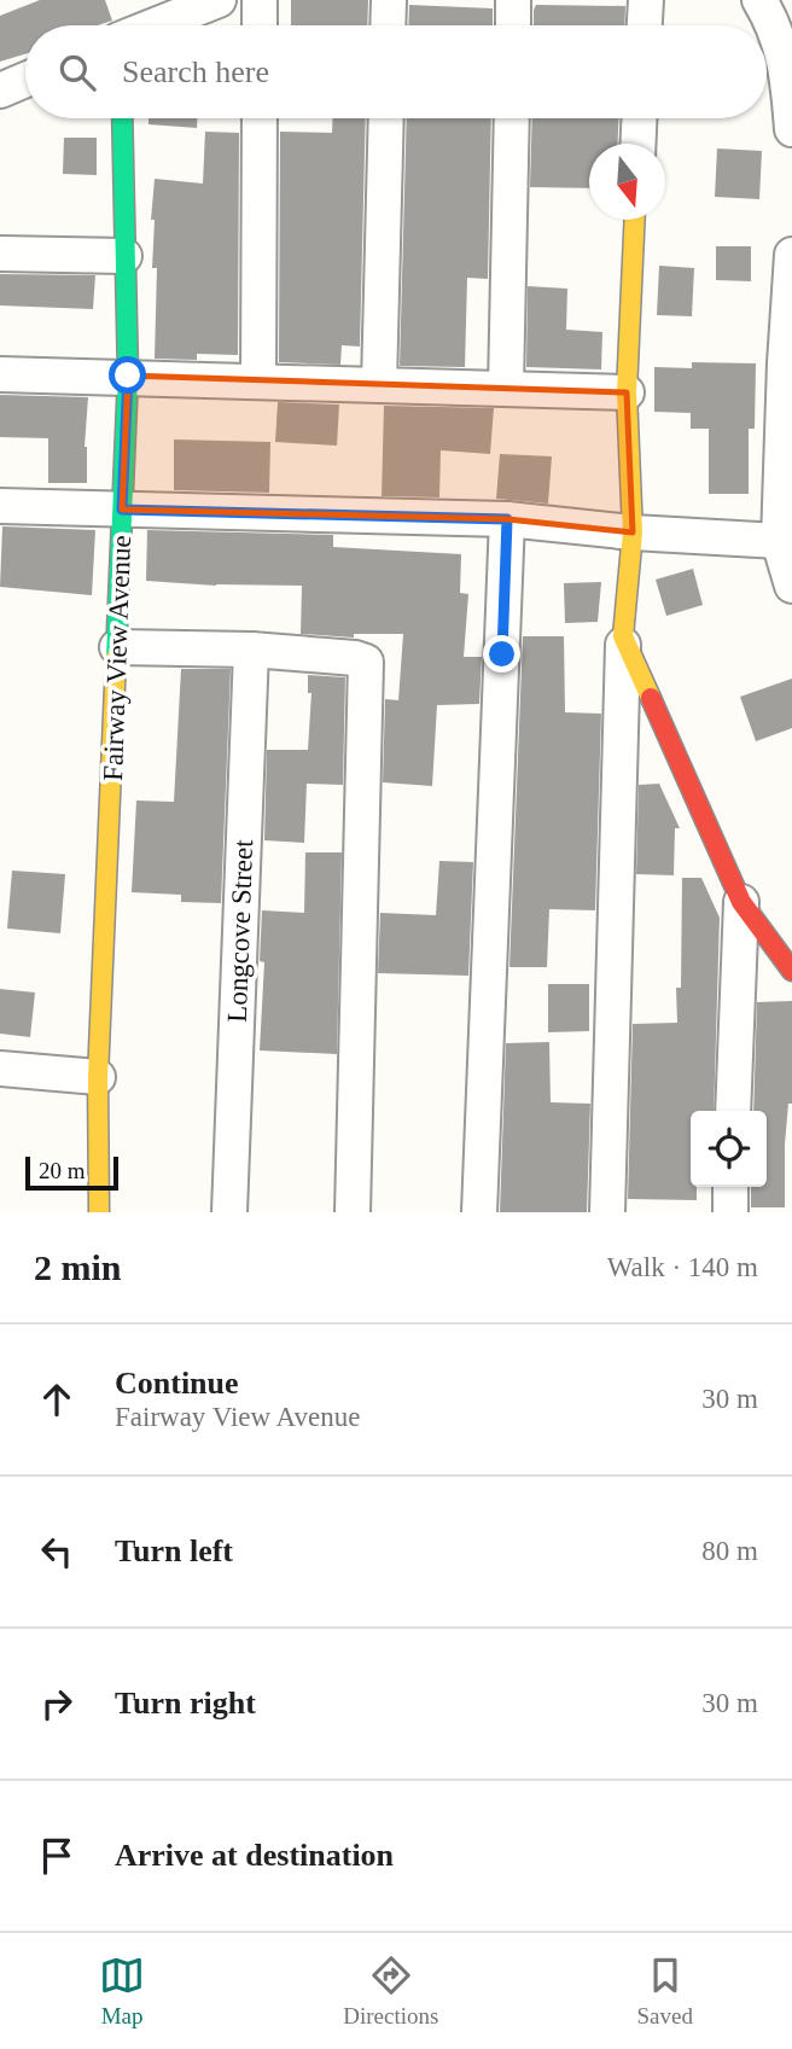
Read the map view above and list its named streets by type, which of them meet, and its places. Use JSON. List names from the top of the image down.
{
  "streets": {
    "street": ["Fairway View Avenue", "Longcove Street"]
  },
  "scale_bar": "20 m",
  "north": "bottom",
  "page": {
    "search": "Search here",
    "scale": "20 m",
    "heading": ["2 min", "Walk · 140 m"],
    "list": [
      ["Continue", "Fairway View Avenue", "30 m"],
      ["Turn left", "80 m"],
      ["Turn right", "30 m"],
      "Arrive at destination"
    ],
    "nav": ["Map", "Directions", "Saved"]
  }
}
